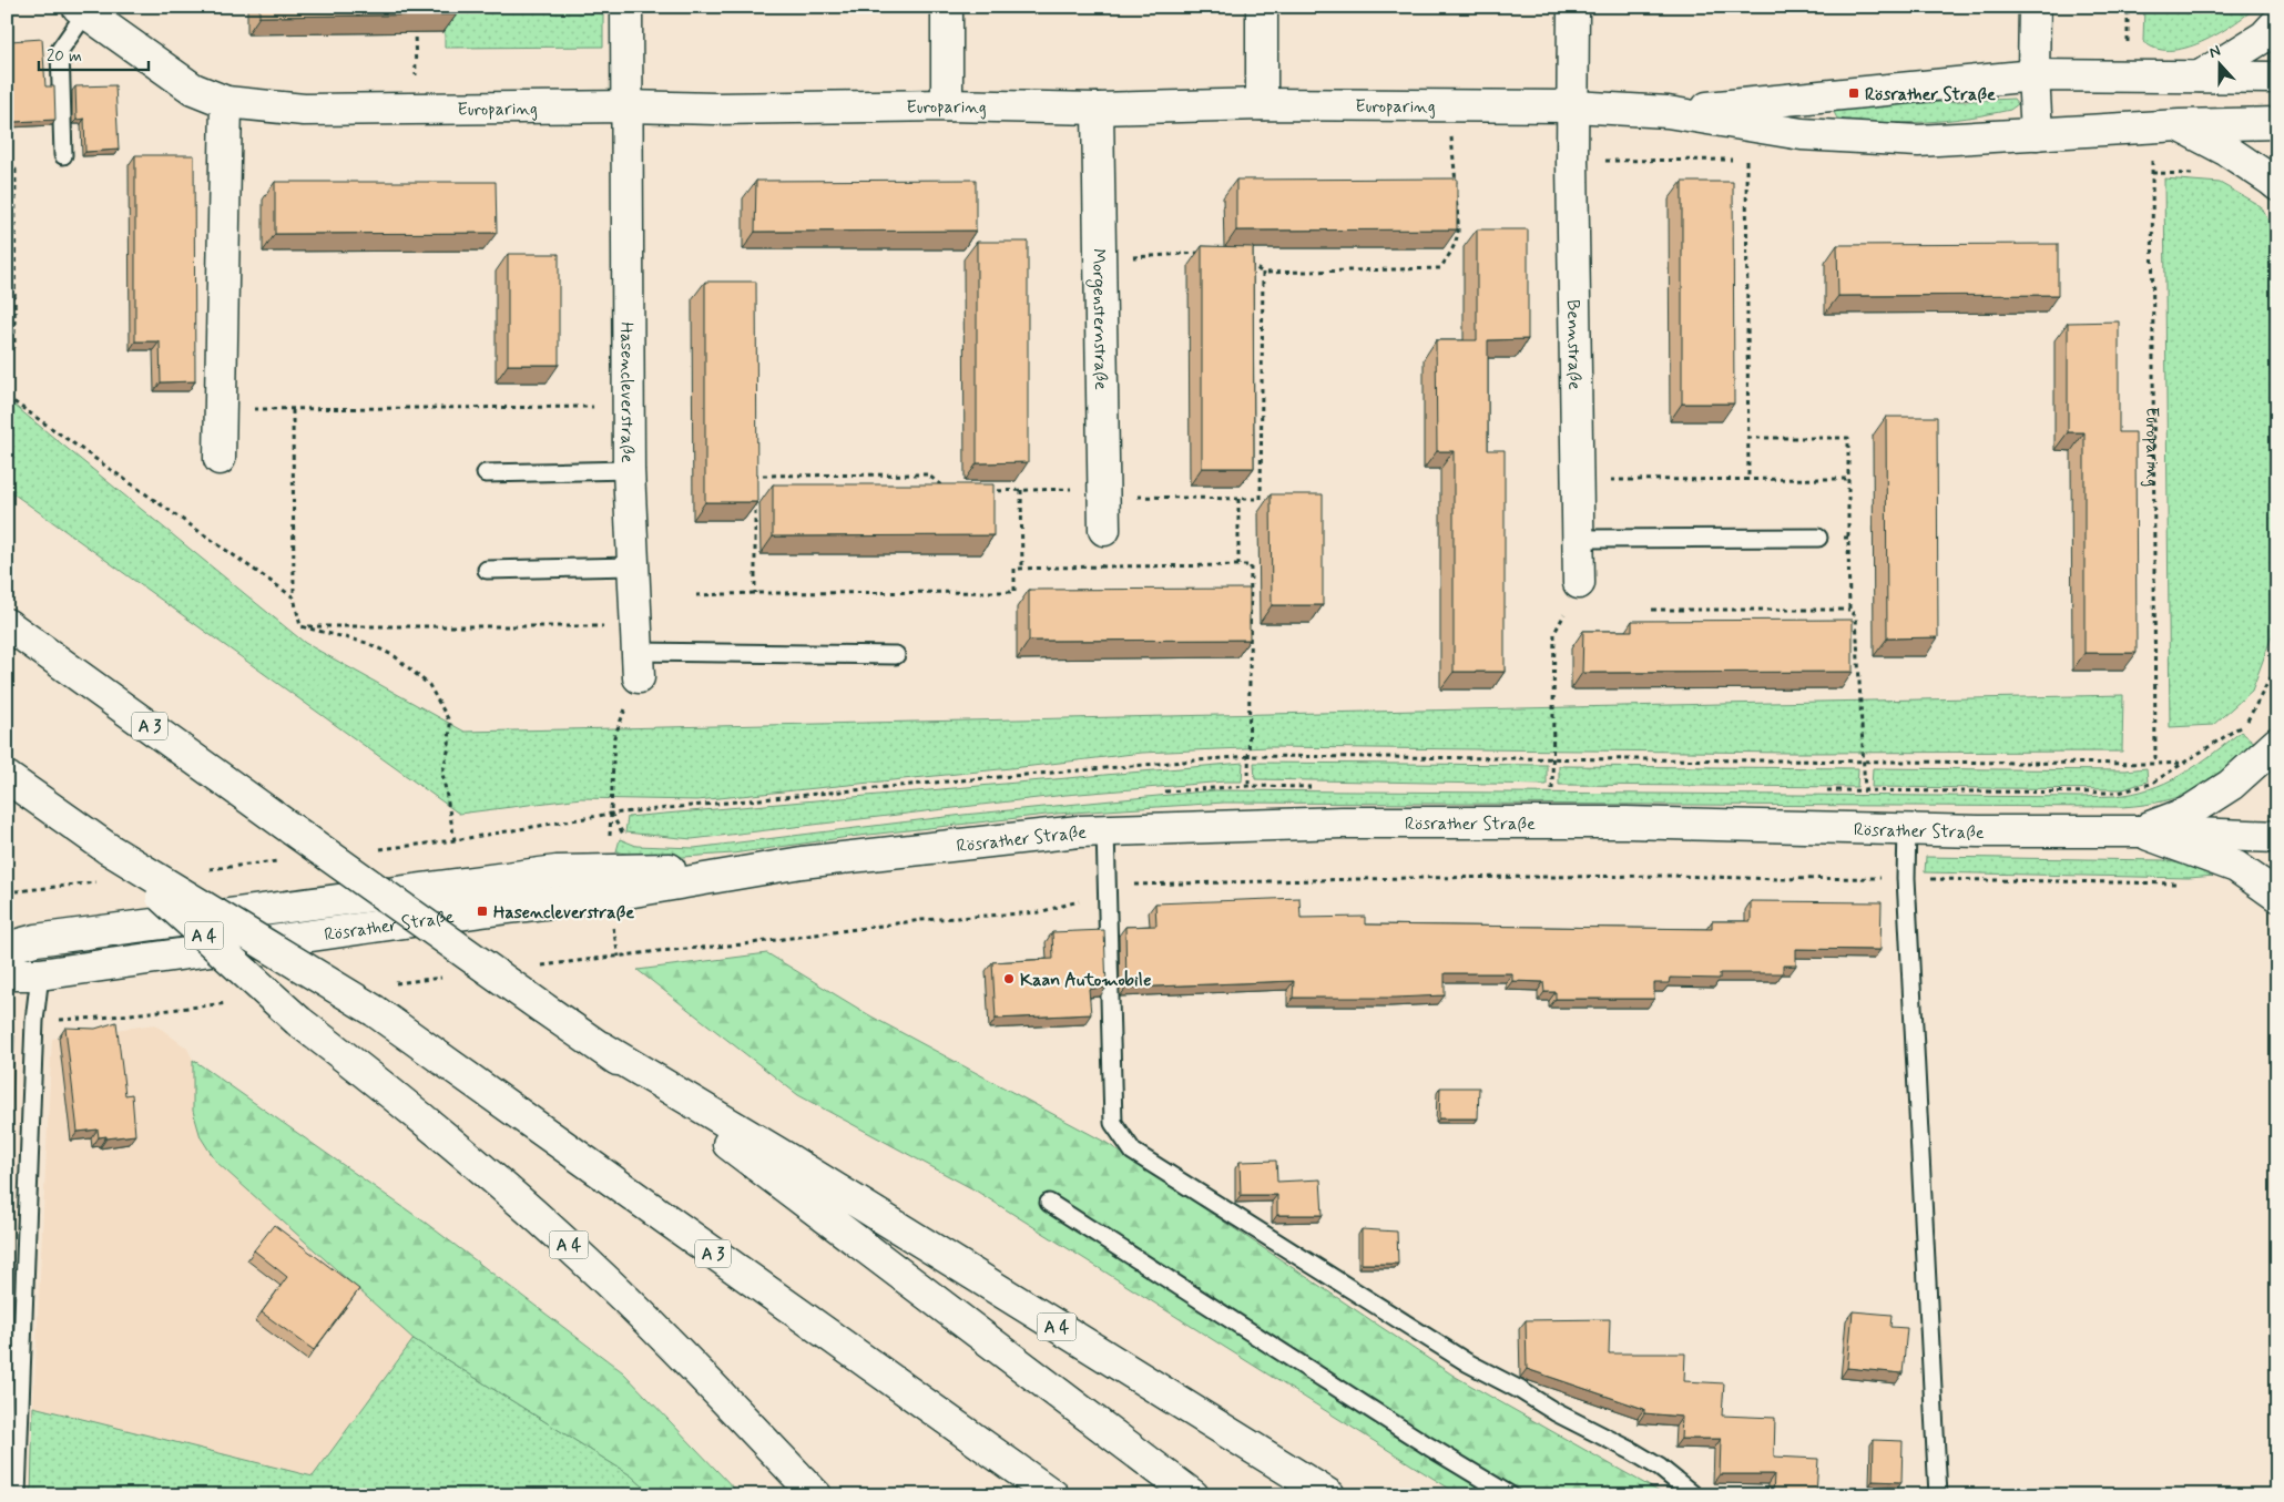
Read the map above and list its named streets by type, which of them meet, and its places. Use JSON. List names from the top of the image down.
{
  "streets": {
    "main road": [
      "Europaring",
      "Morgensternstraße",
      "Bennstraße",
      "Hasencleverstraße",
      "A 3",
      "Rösrather Straße",
      "A 4"
    ]
  },
  "crossings": [
    ["Europaring", "Morgensternstraße"],
    ["Europaring", "Bennstraße"],
    ["Europaring", "Hasencleverstraße"],
    ["A 3", "A 4"]
  ],
  "places": {
    "transit": ["Rösrather Straße", "Hasencleverstraße"],
    "other": ["Kaan Automobile"]
  },
  "scale_bar": "20 m",
  "north": "top"
}
